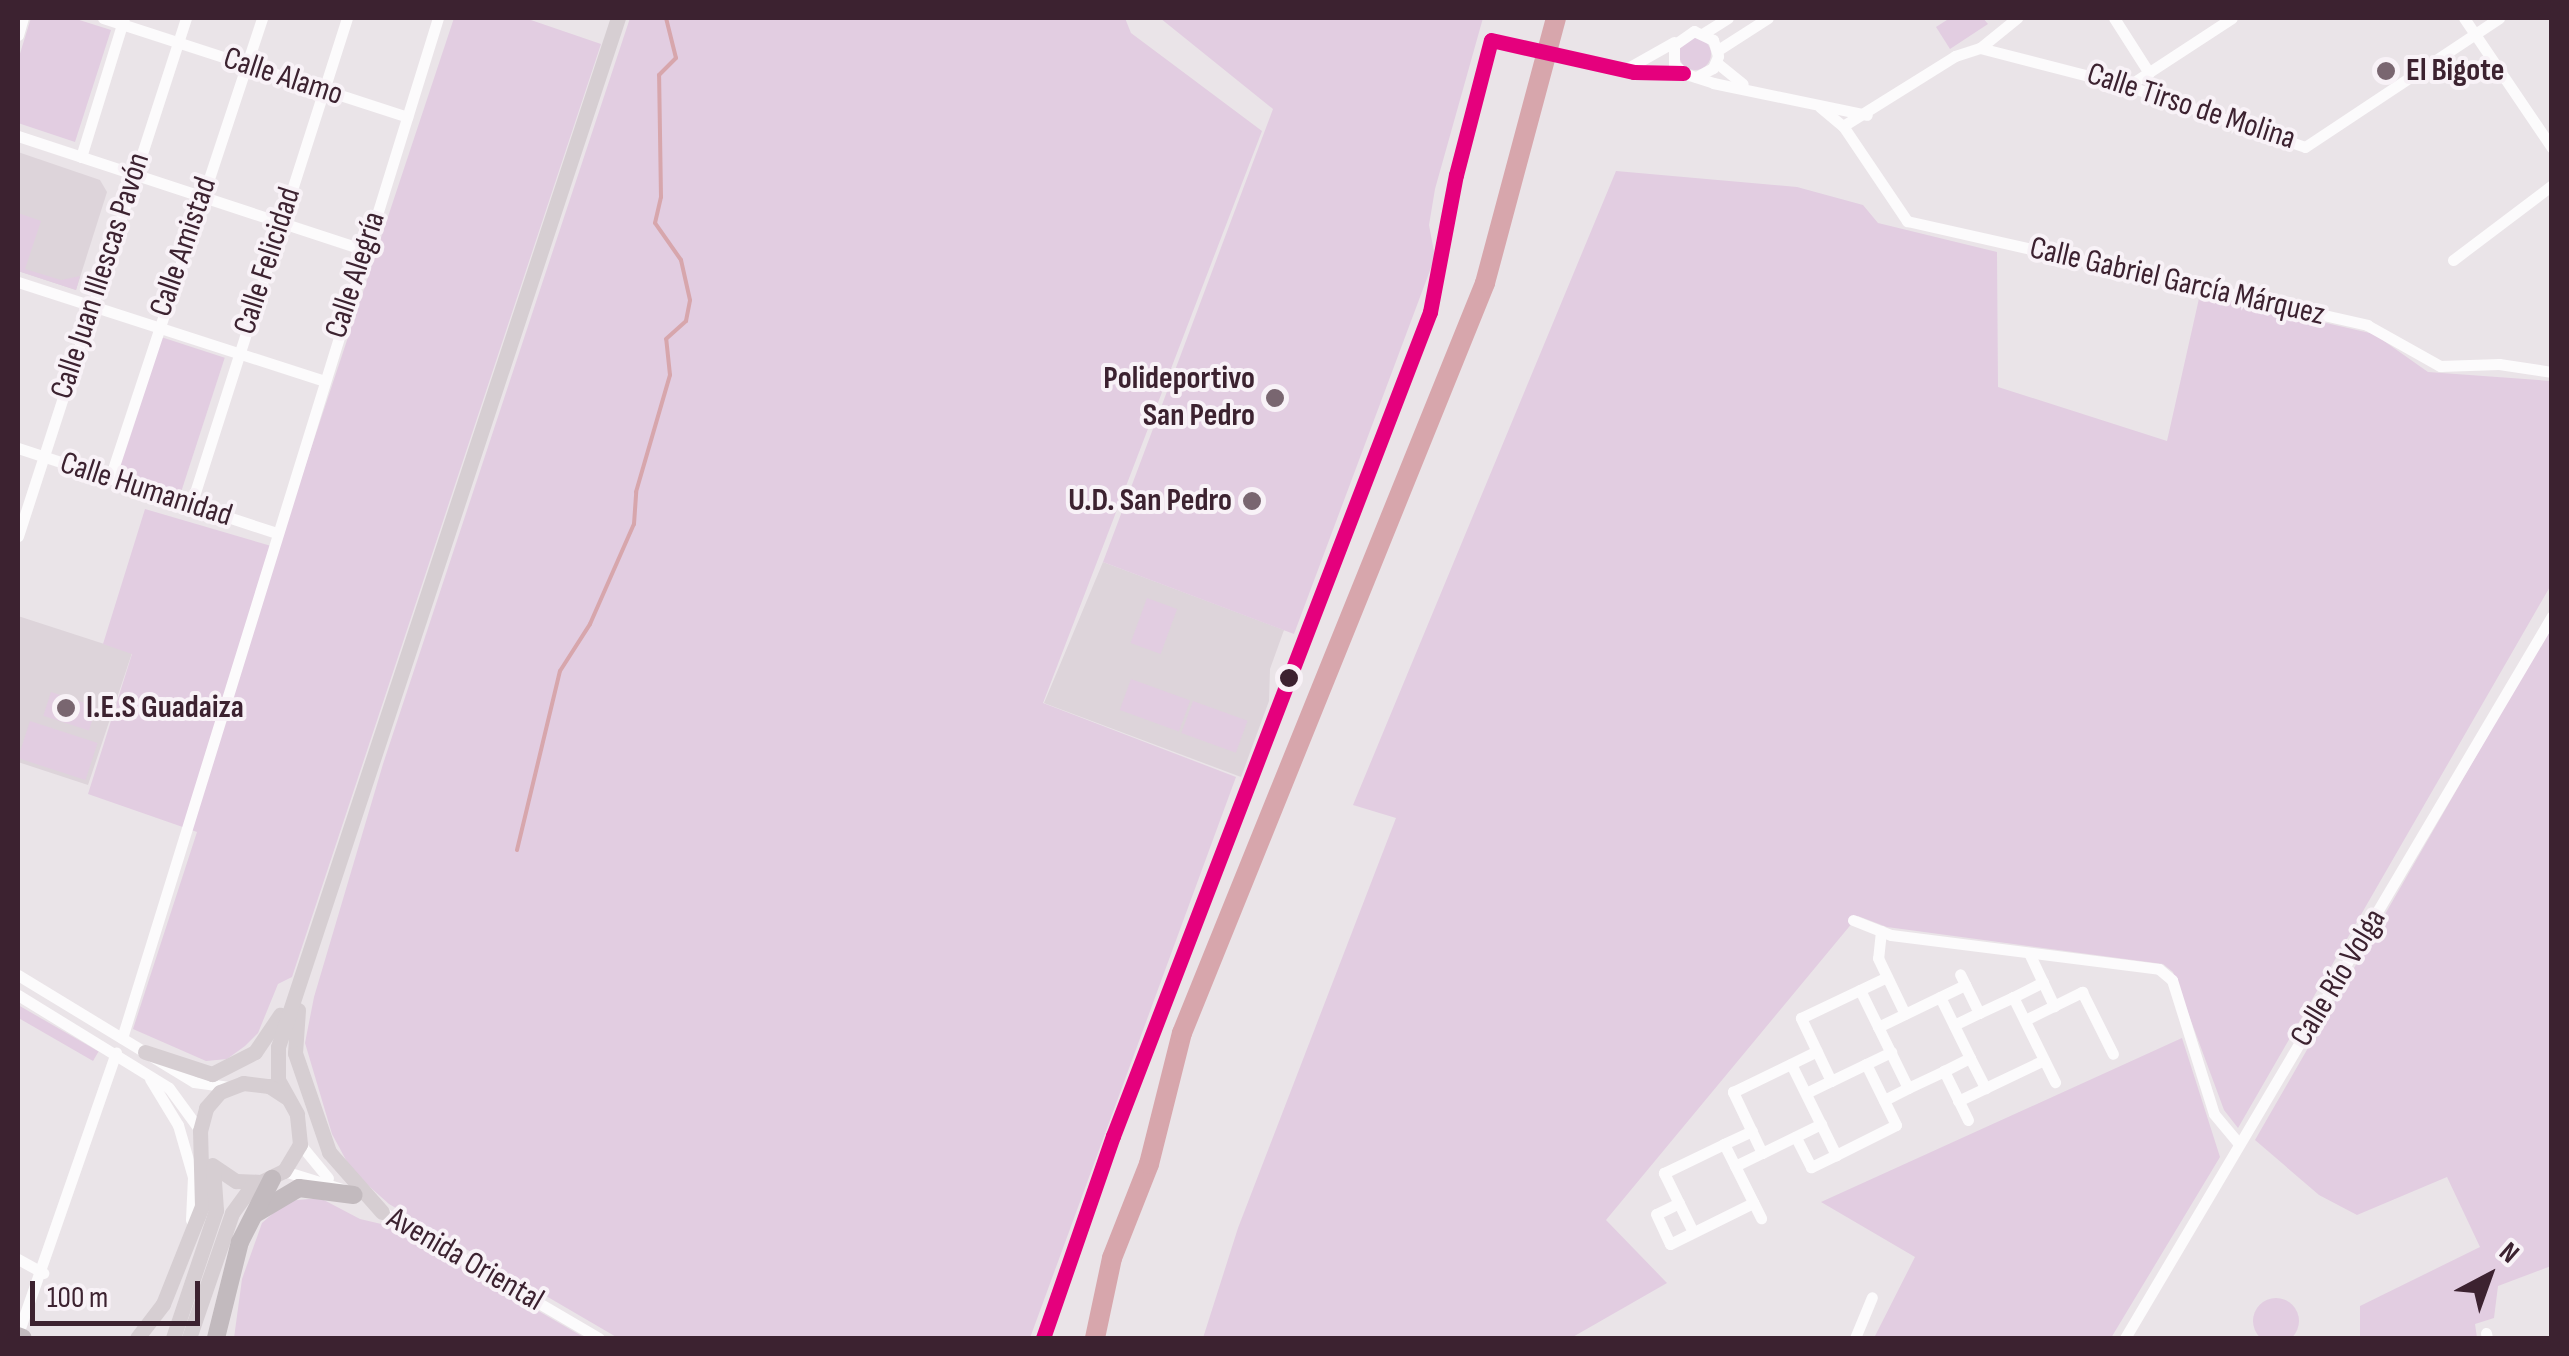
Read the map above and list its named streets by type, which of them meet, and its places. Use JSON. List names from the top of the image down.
{
  "streets": {
    "street": [
      "Calle Alamo",
      "Calle Tirso de Molina",
      "Calle Amistad",
      "Calle Felicidad",
      "Calle Alegría",
      "Calle Juan Illescas Pavón",
      "Calle Gabriel García Márquez",
      "Calle Humanidad",
      "Calle Río Volga",
      "Avenida Oriental"
    ]
  },
  "crossings": [
    ["Calle Alamo", "Calle Amistad"],
    ["Calle Alamo", "Calle Felicidad"],
    ["Calle Alamo", "Calle Alegría"],
    ["Calle Alamo", "Calle Juan Illescas Pavón"],
    ["Calle Amistad", "Calle Humanidad"],
    ["Calle Felicidad", "Calle Humanidad"],
    ["Calle Alegría", "Calle Humanidad"],
    ["Calle Juan Illescas Pavón", "Calle Humanidad"]
  ],
  "places": [
    "El Bigote",
    "Polideportivo San Pedro",
    "U.D. San Pedro",
    "I.E.S Guadaiza"
  ],
  "scale_bar": "100 m",
  "north": "top right"
}
